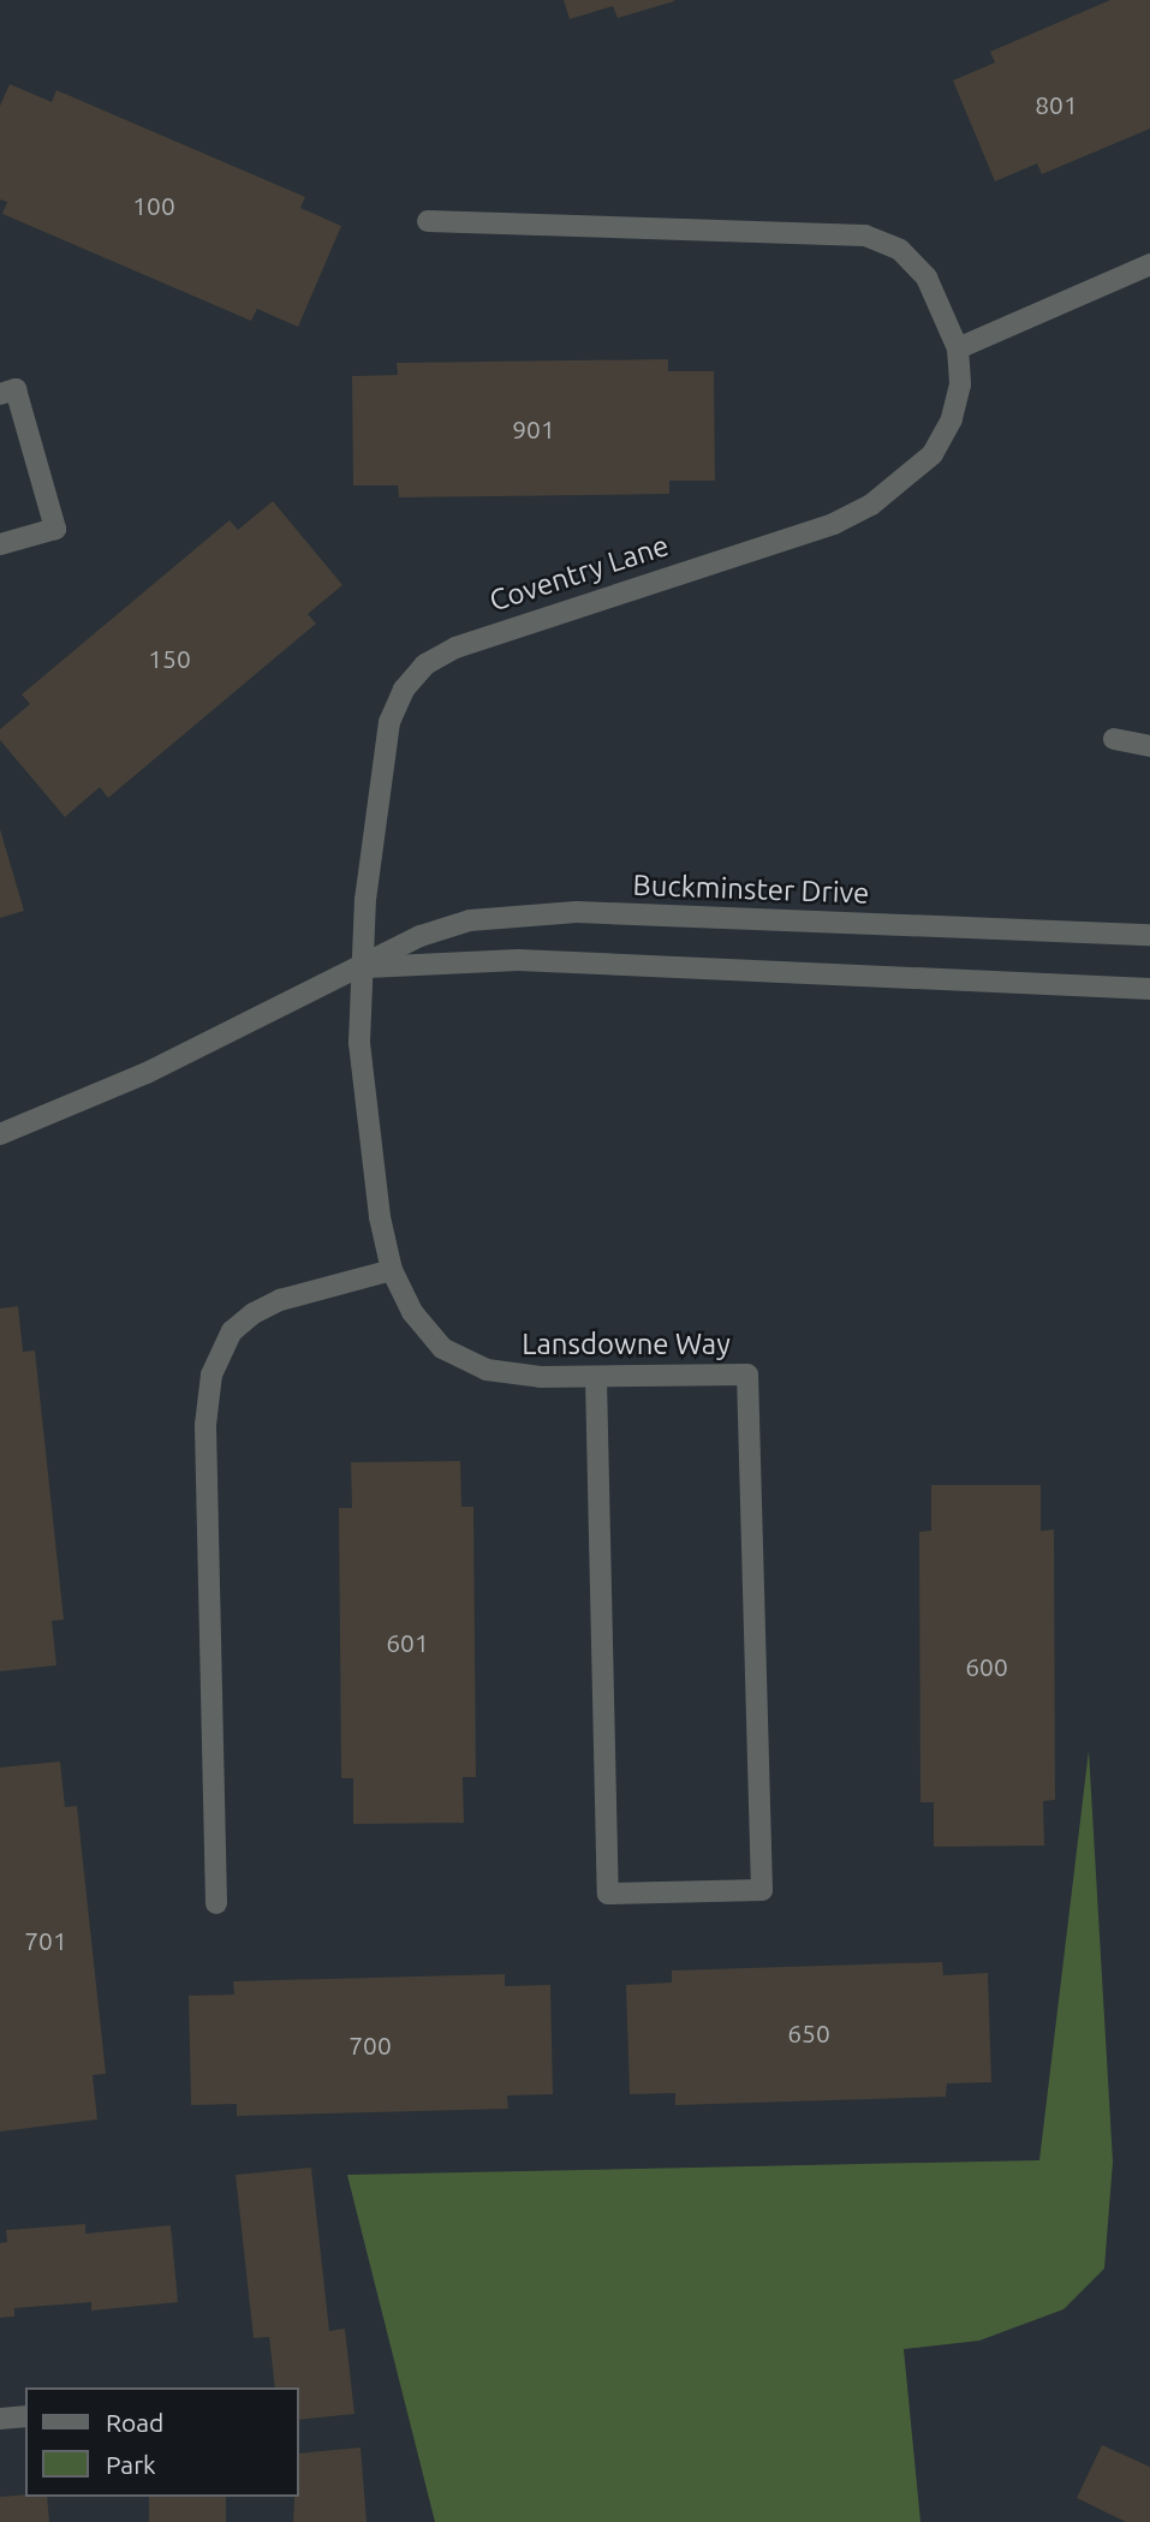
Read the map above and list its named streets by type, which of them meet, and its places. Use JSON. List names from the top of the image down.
{
  "streets": {
    "street": ["Coventry Lane", "Buckminster Drive", "Lansdowne Way"]
  },
  "crossings": [
    ["Coventry Lane", "Buckminster Drive"],
    ["Coventry Lane", "Lansdowne Way"],
    ["Buckminster Drive", "Lansdowne Way"]
  ],
  "house_numbers": [
    "801",
    "100",
    "901",
    "150",
    "601",
    "600",
    "701",
    "650",
    "700"
  ],
  "legend": ["Road", "Park"]
}
